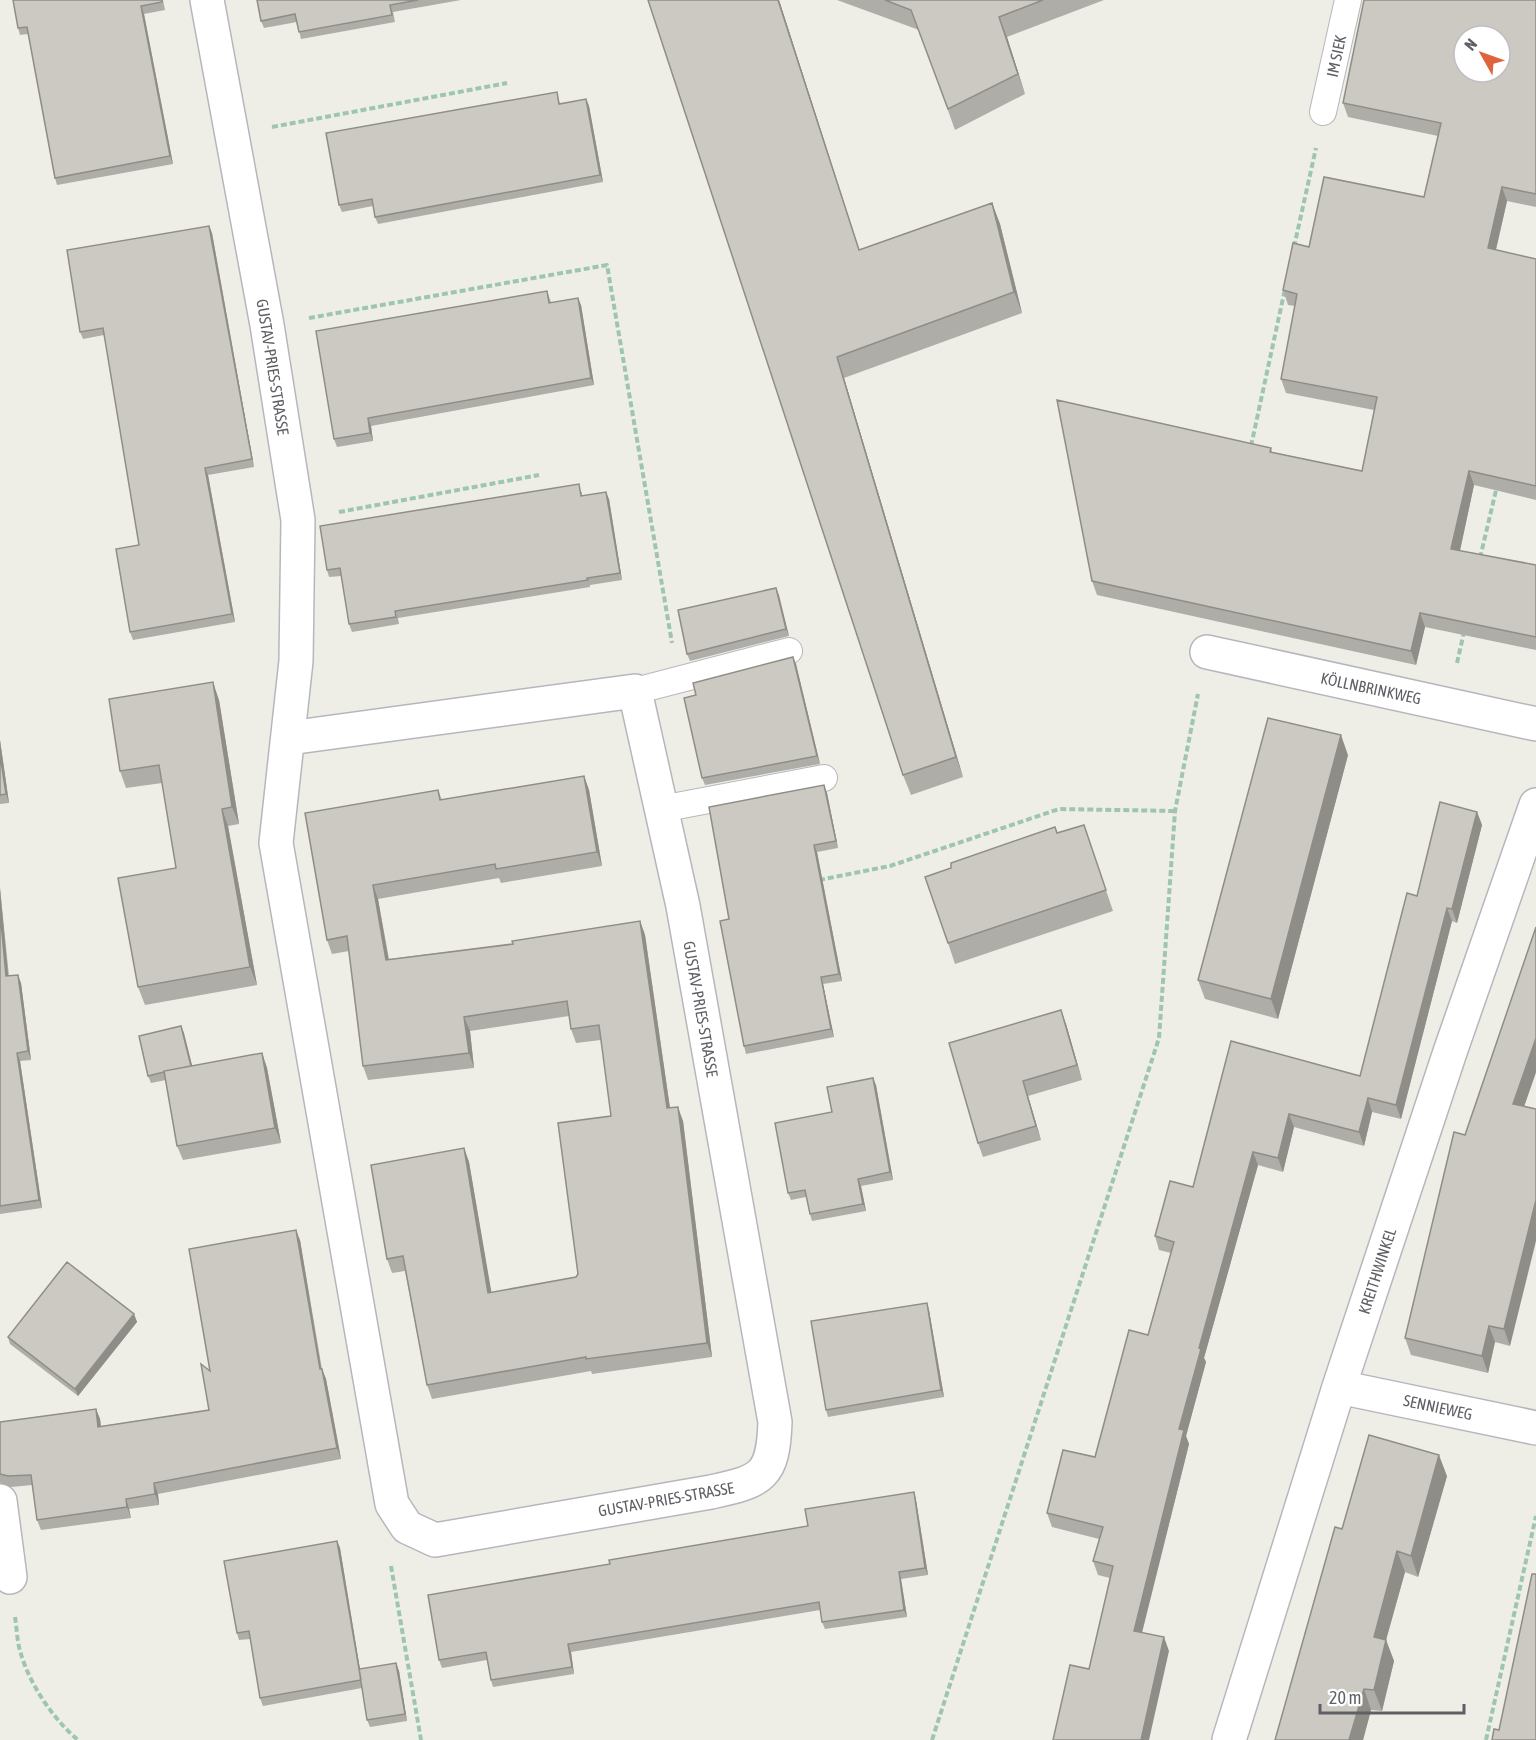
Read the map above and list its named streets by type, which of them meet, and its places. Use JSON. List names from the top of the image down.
{
  "streets": {
    "street": [
      "GUSTAV-PRIES-STRASSE",
      "KÖLLNBRINKWEG",
      "KREITHWINKEL",
      "SENNIEWEG"
    ],
    "lane": ["IM SIEK"]
  },
  "crossings": [
    ["KREITHWINKEL", "SENNIEWEG"]
  ],
  "scale_bar": "20 m",
  "north": "top left"
}
